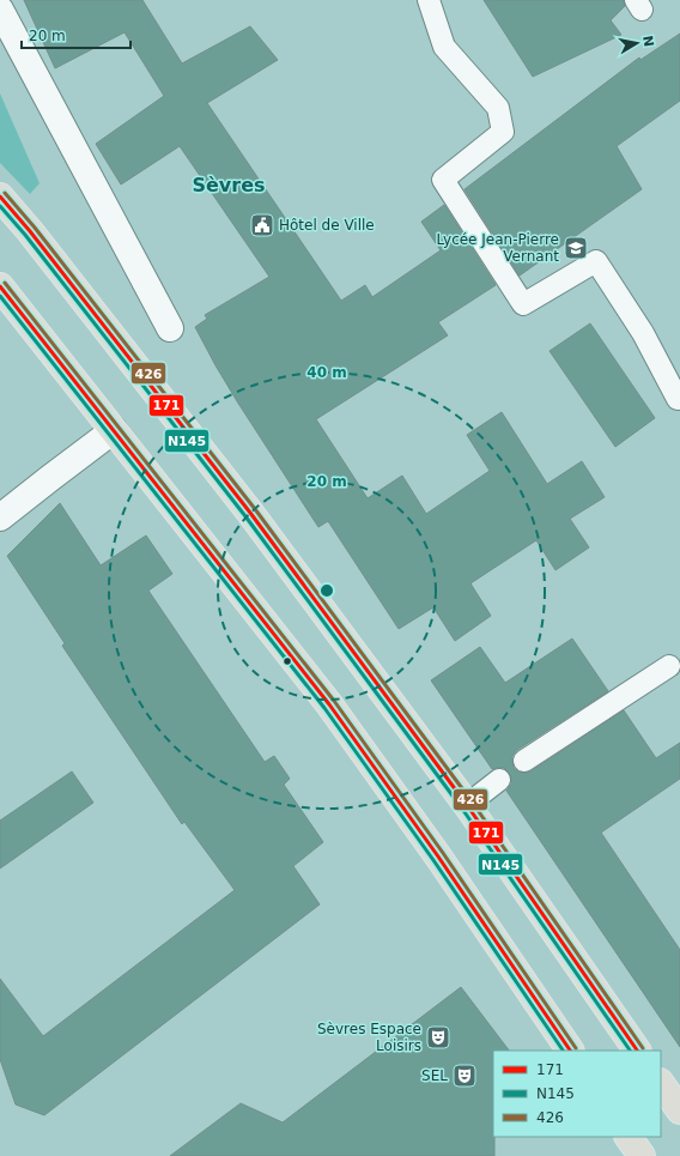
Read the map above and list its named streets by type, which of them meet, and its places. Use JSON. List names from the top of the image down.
{
  "districts": ["Sèvres"],
  "places": {
    "public building": ["Hôtel de Ville"],
    "school or university": ["Lycée Jean-Pierre Vernant"],
    "theatre": ["Sèvres Espace Loisirs", "SEL"]
  },
  "lines": ["transit line 426", "transit line 171", "transit line N145"],
  "legend": ["171", "N145", "426"],
  "scale_bar": "20 m",
  "north": "right",
  "rings": ["40 m", "20 m"]
}
